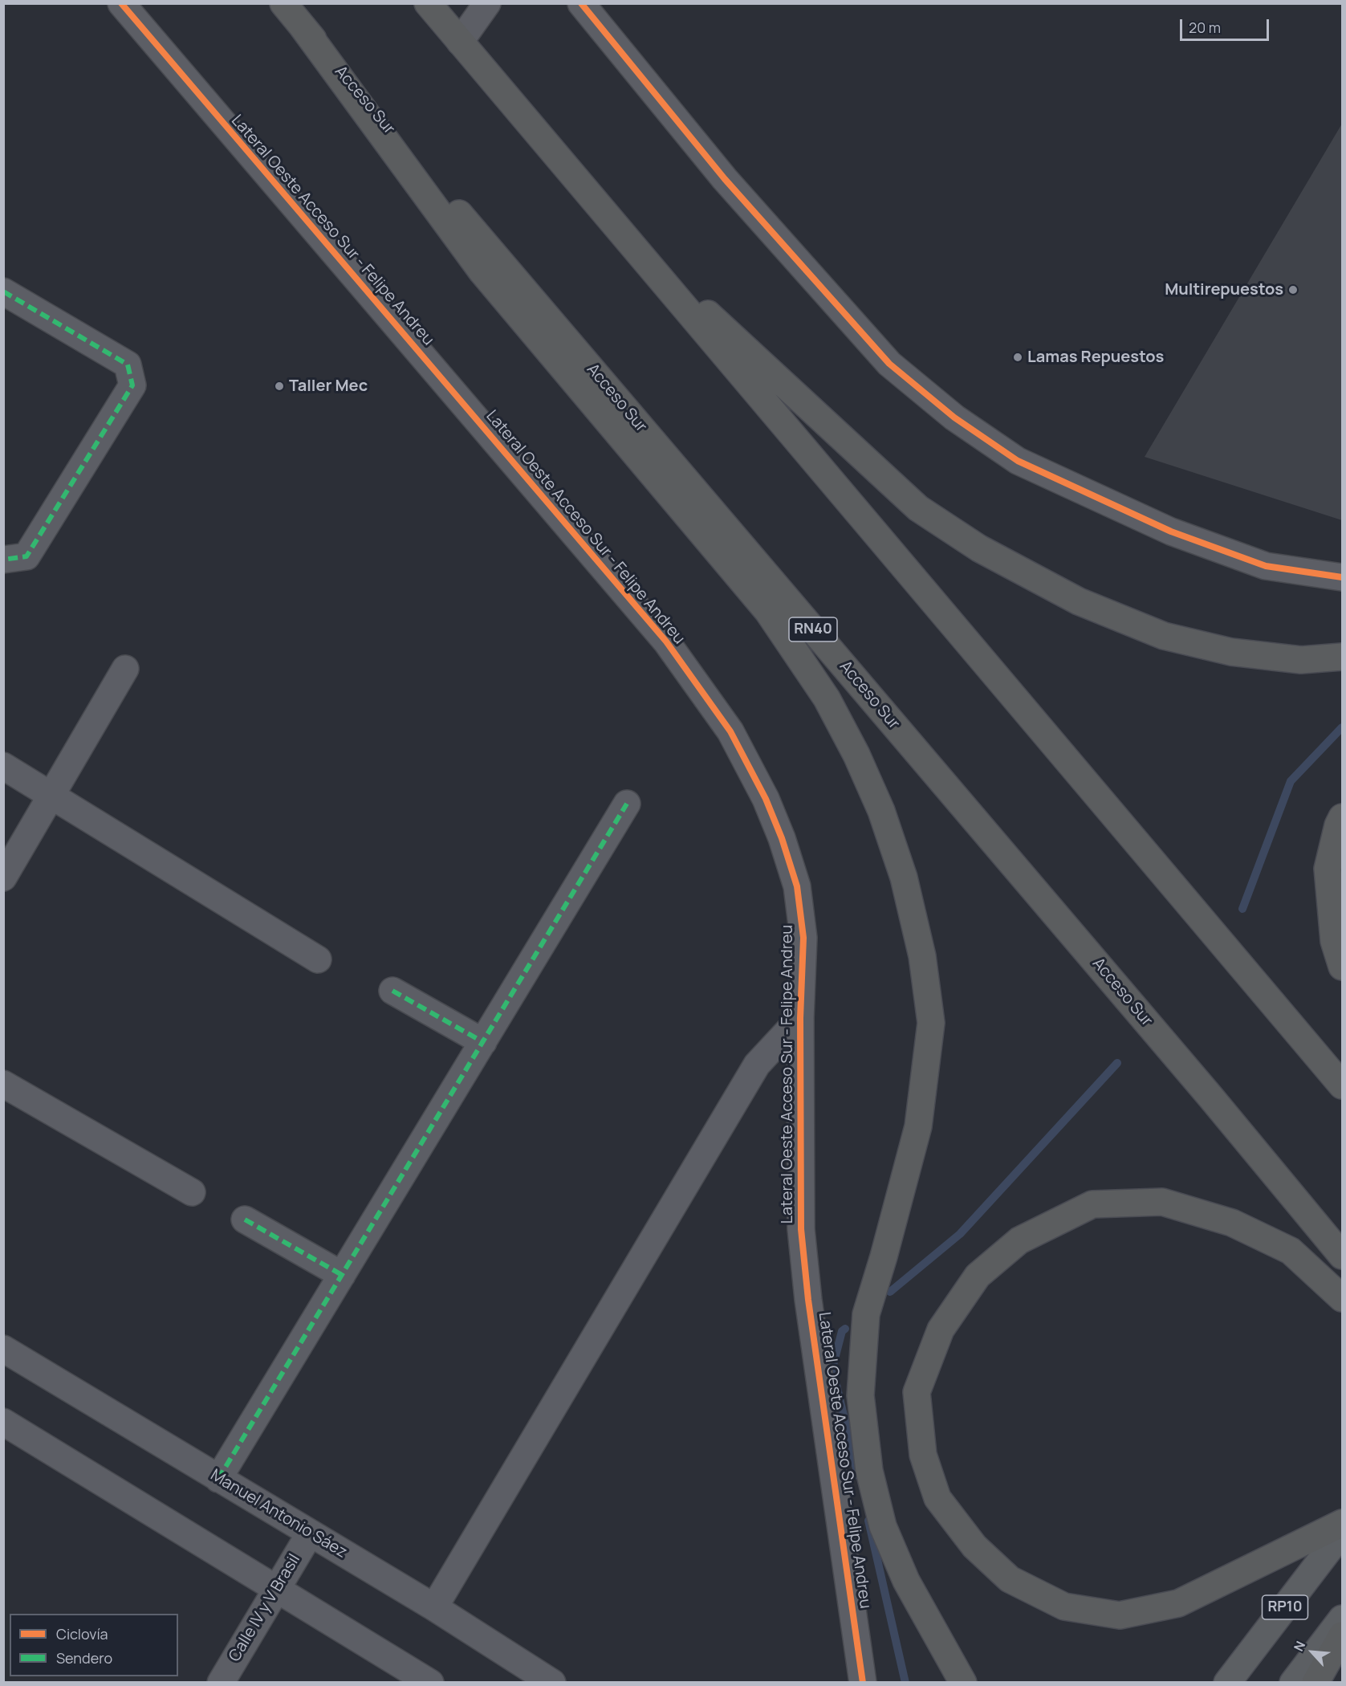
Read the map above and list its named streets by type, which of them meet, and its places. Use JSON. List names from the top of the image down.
{
  "streets": {
    "highway": ["Acceso Sur", "RN40", "RP10"],
    "street": ["Lateral Oeste Acceso Sur - Felipe Andreu", "Manuel Antonio Sáez", "Calle IV y V Brasil"]
  },
  "crossings": [
    ["Manuel Antonio Sáez", "Calle IV y V Brasil"]
  ],
  "places": ["Multirepuestos", "Lamas Repuestos", "Taller Mec"],
  "legend": ["Ciclovía", "Sendero"],
  "scale_bar": "20 m",
  "north": "top left"
}
